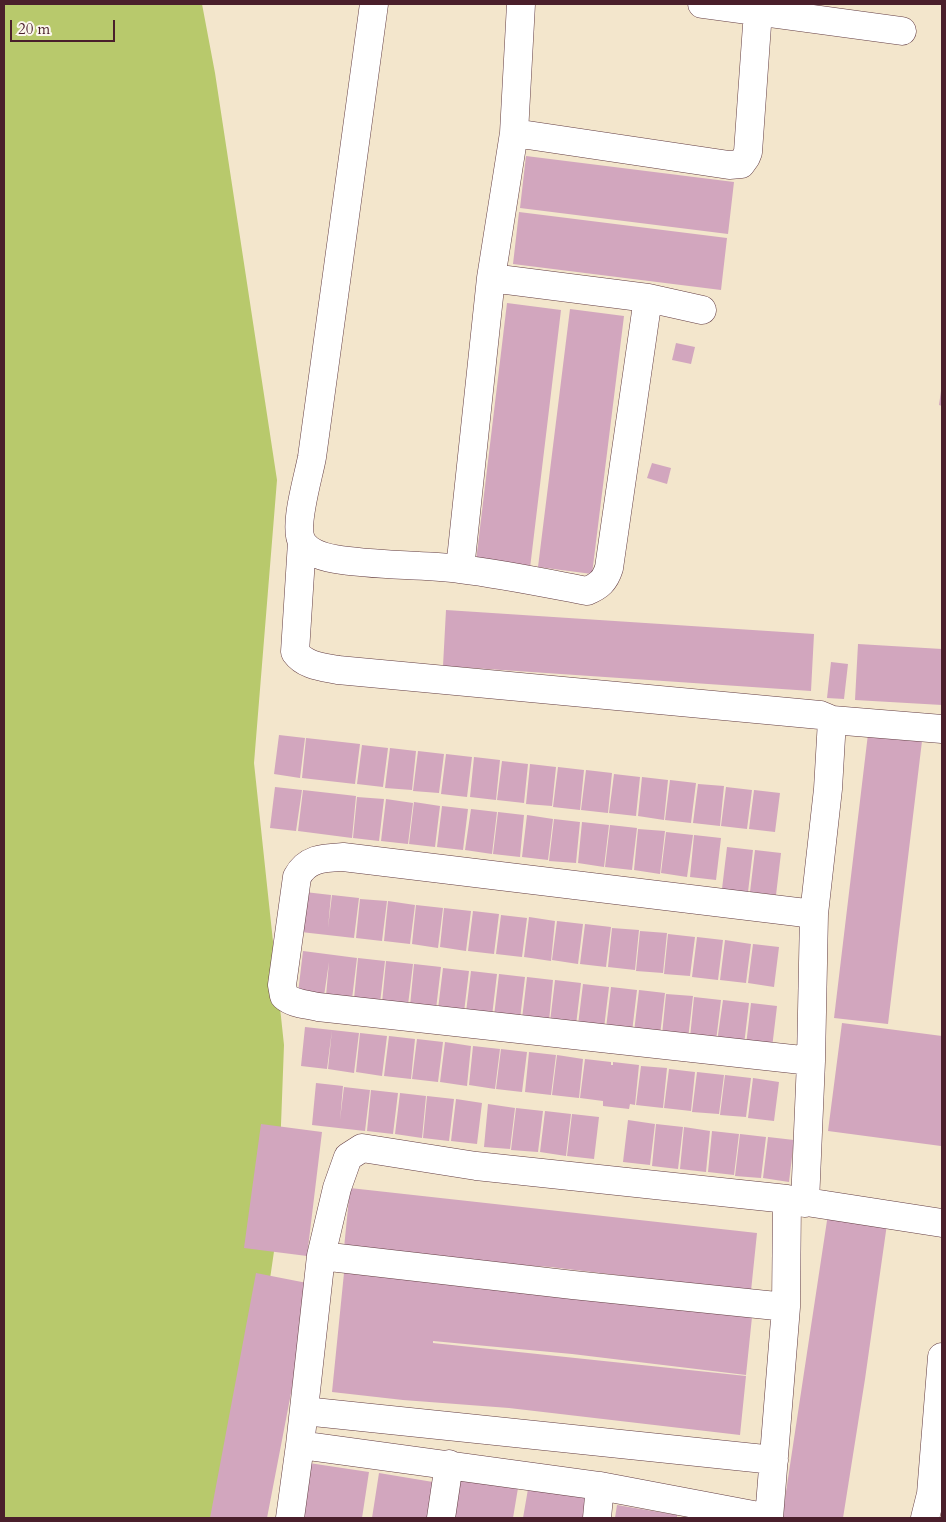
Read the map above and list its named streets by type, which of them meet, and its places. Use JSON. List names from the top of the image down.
{
  "scale_bar": "20 m"
}
